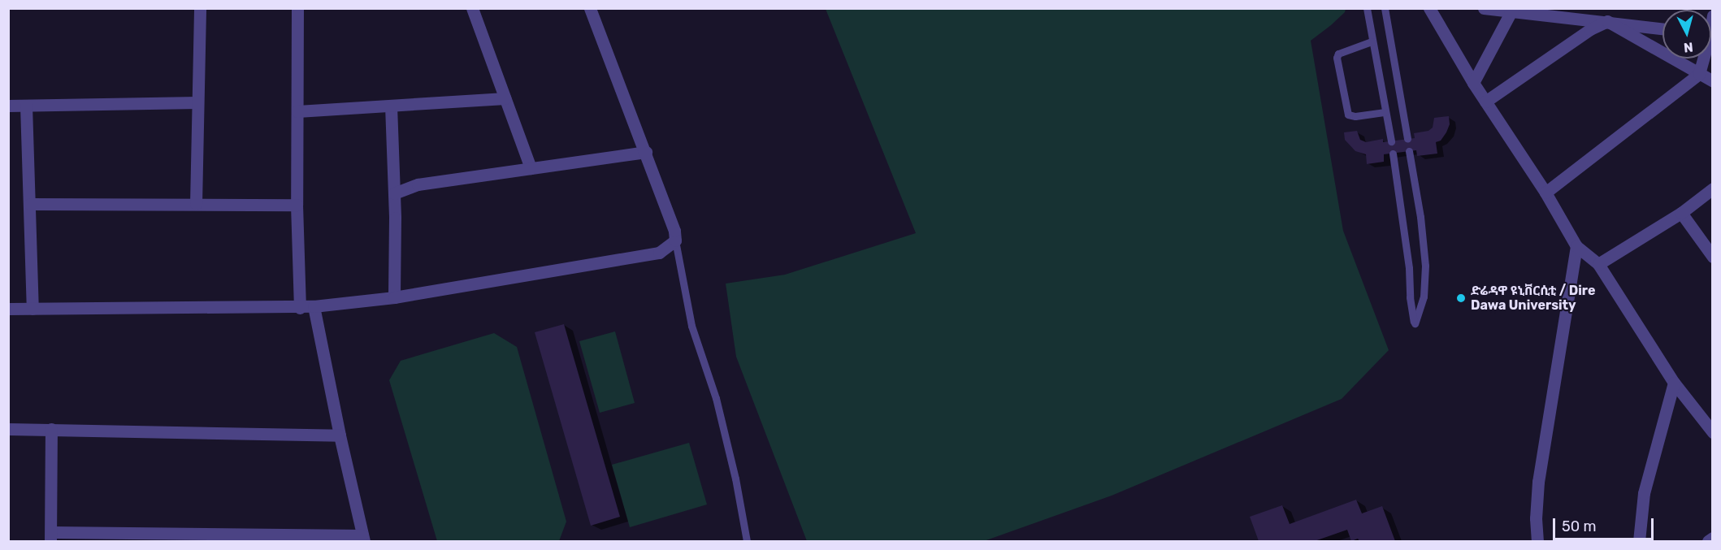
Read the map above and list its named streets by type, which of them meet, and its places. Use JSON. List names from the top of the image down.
{
  "places": ["ድሬዳዋ ዩኒቨርሲቲ / Dire Dawa University"],
  "scale_bar": "50 m",
  "north": "bottom"
}
